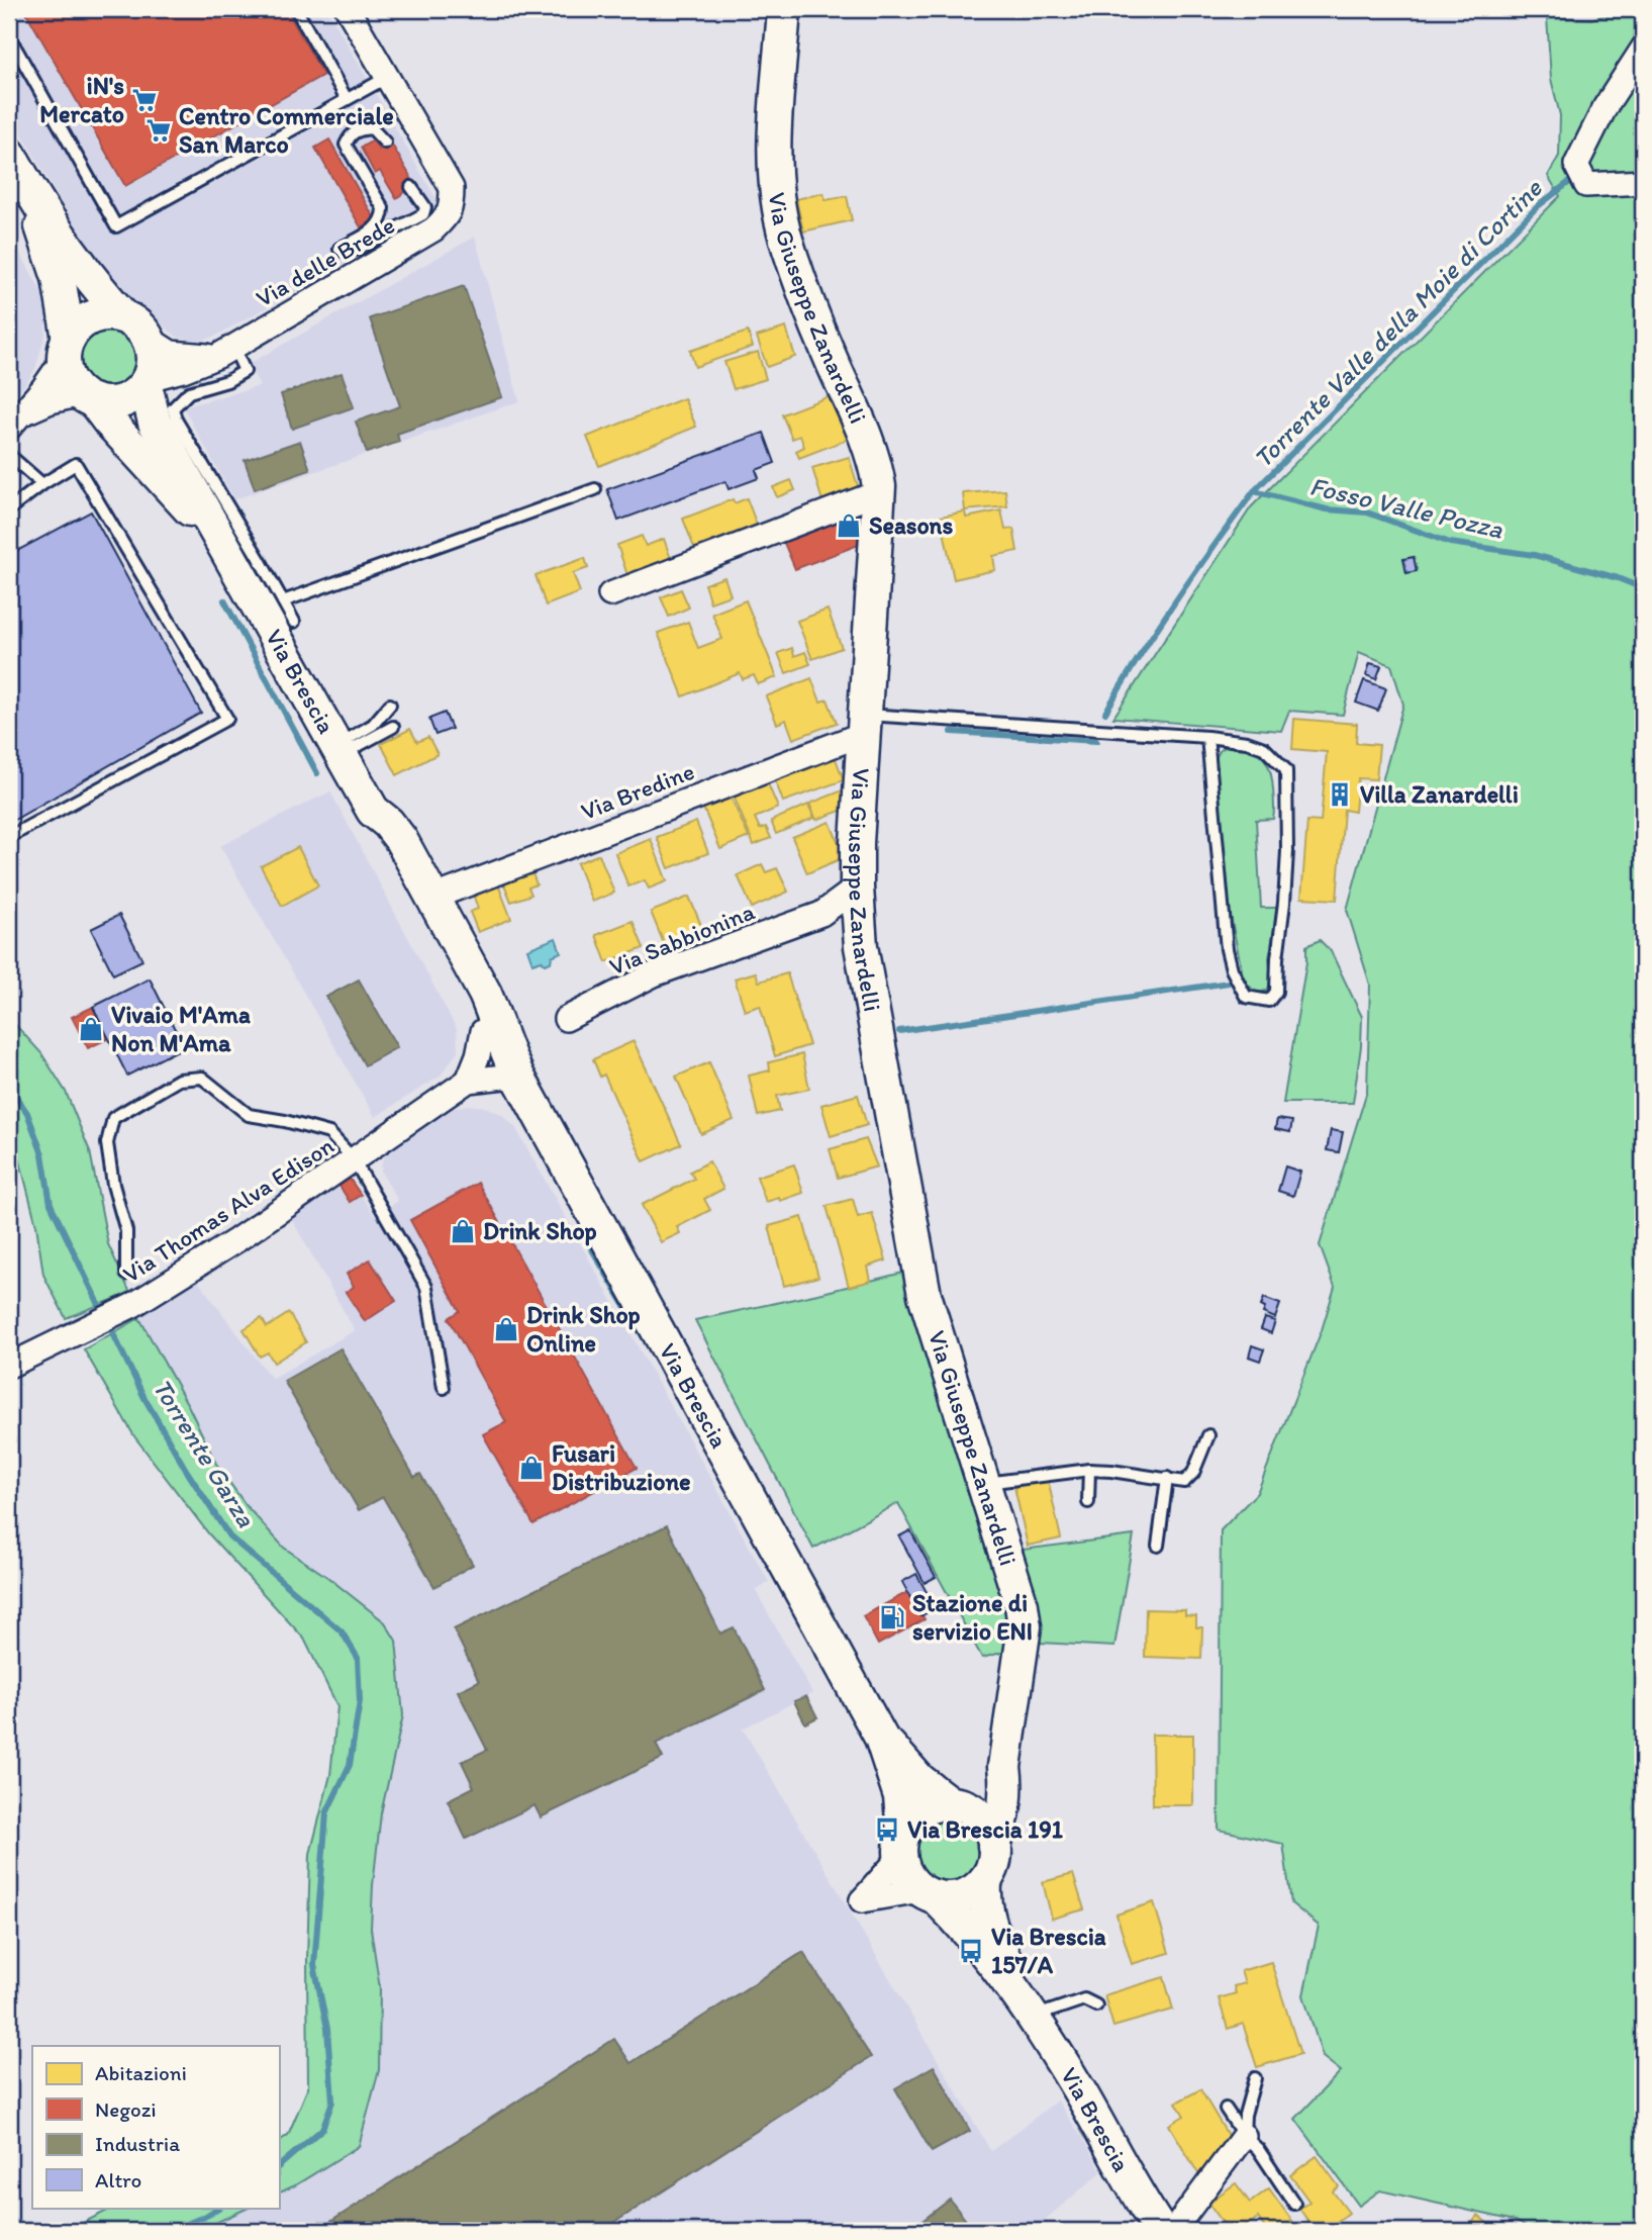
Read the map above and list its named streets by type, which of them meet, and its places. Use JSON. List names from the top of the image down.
{
  "streets": {
    "main road": ["Via Giuseppe Zanardelli", "Via Brescia"],
    "street": [
      "Via delle Brede",
      "Via Bredine",
      "Via Sabbionina",
      "Via Thomas Alva Edison"
    ]
  },
  "crossings": [
    ["Via delle Brede", "Via Brescia"],
    ["Via Giuseppe Zanardelli", "Via Brescia"],
    ["Via Giuseppe Zanardelli", "Via Bredine"],
    ["Via Giuseppe Zanardelli", "Via Sabbionina"],
    ["Via Brescia", "Via Bredine"],
    ["Via Brescia", "Via Thomas Alva Edison"]
  ],
  "water": ["Torrente Valle della Moie di Cortine", "Fosso Valle Pozza", "Torrente Garza"],
  "places": {
    "supermarket": ["iN's Mercato", "Centro Commerciale San Marco"],
    "shop": [
      "Seasons",
      "Vivaio M'Ama Non M'Ama",
      "Drink Shop",
      "Drink Shop Online",
      "Fusari Distribuzione"
    ],
    "building": ["Villa Zanardelli"],
    "fuel station": ["Stazione di servizio ENI"],
    "bus stop": ["Via Brescia 191", "Via Brescia 157/A"]
  },
  "legend": [
    "Abitazioni",
    "Negozi",
    "Industria",
    "Altro"
  ]
}
